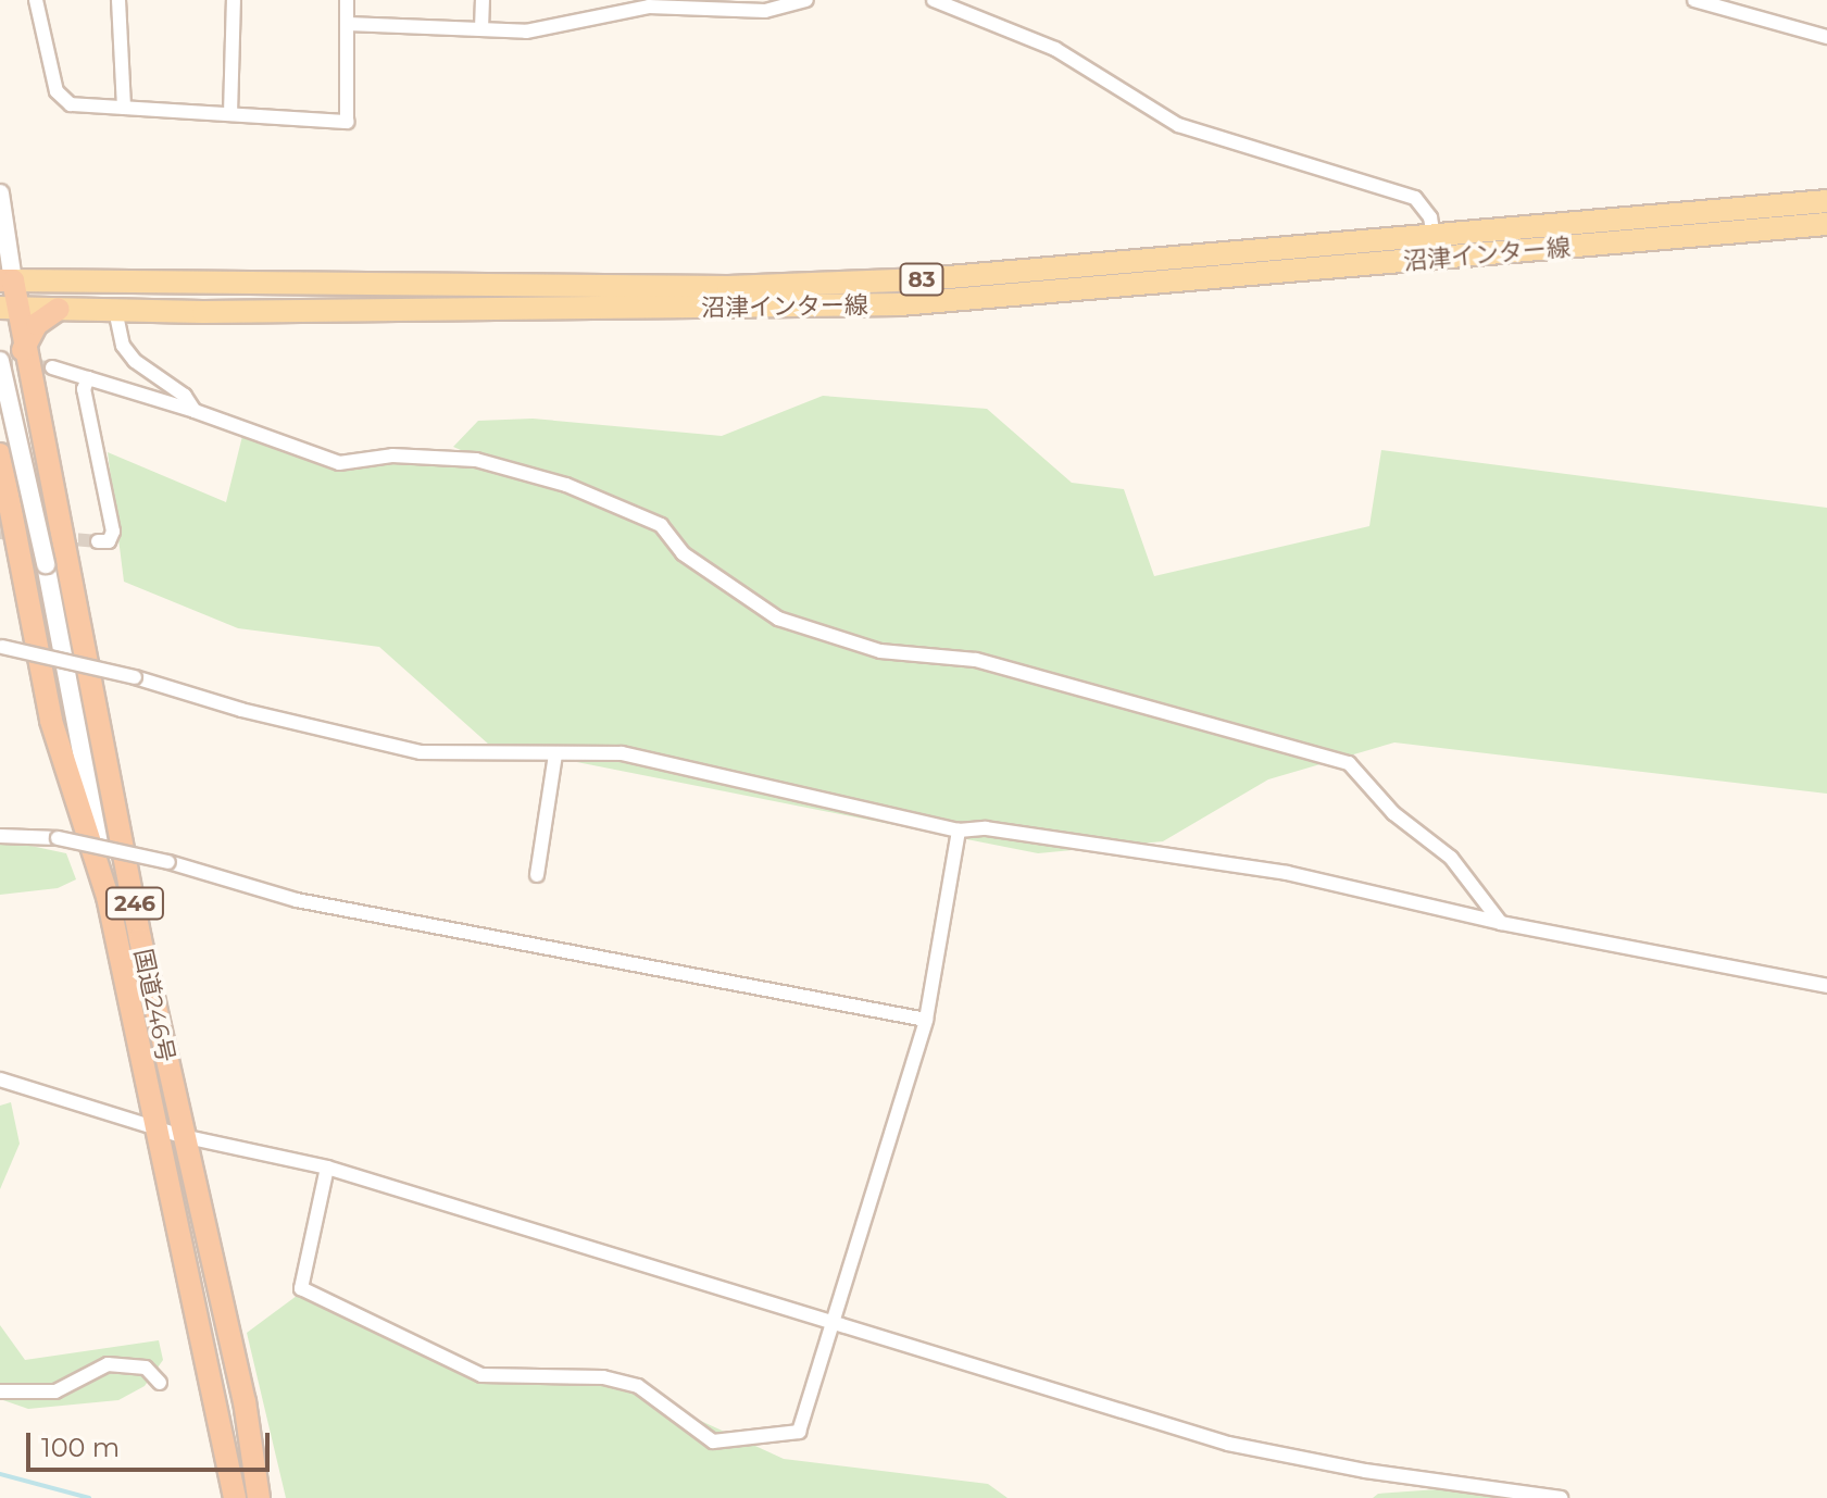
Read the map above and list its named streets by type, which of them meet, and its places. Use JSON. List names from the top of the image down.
{
  "streets": {
    "highway": ["246", "国道246号"],
    "main road": ["沼津インター線", "83"]
  },
  "crossings": [
    ["沼津インター線", "246"],
    ["沼津インター線", "国道246号"],
    ["246", "国道246号"]
  ],
  "scale_bar": "100 m"
}
